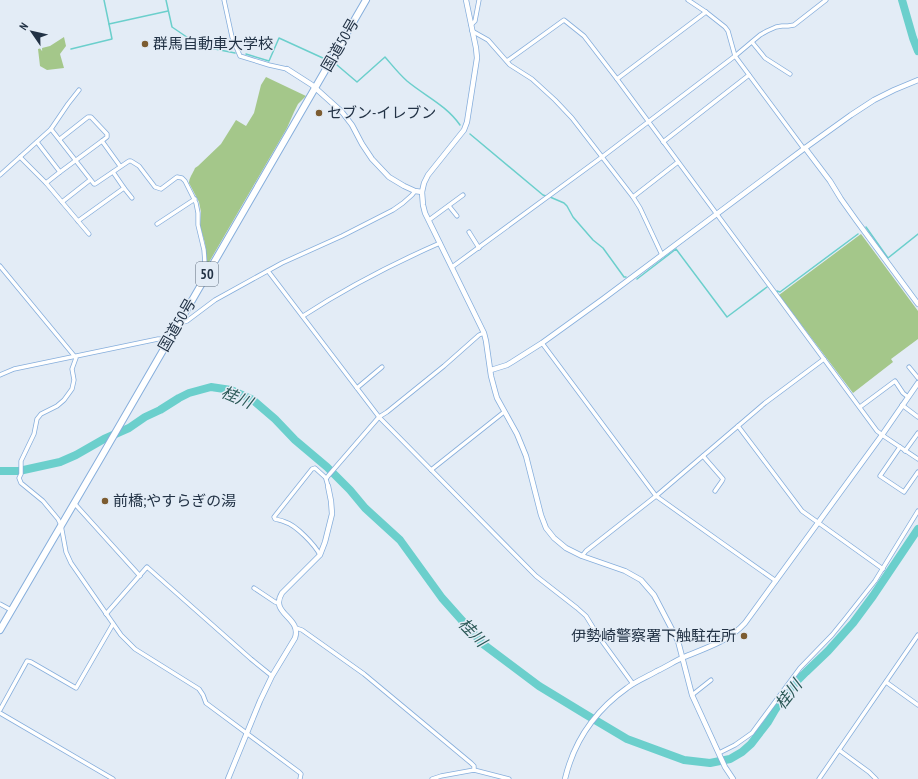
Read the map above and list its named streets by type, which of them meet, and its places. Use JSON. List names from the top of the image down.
{
  "streets": {
    "highway": ["国道50号", "50"]
  },
  "water": ["桂川"],
  "places": [
    "群馬自動車大学校",
    "セブン-イレブン",
    "前橋;やすらぎの湯",
    "伊勢崎警察署下触駐在所"
  ],
  "north": "top left"
}
